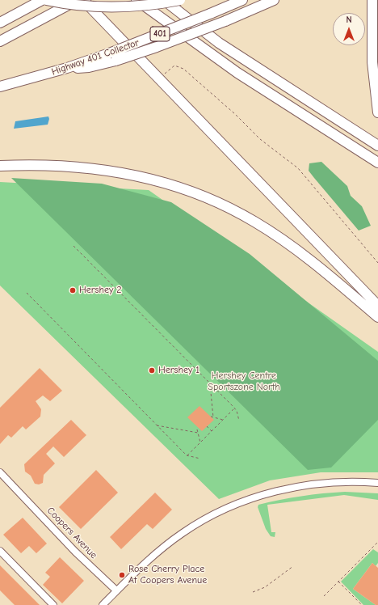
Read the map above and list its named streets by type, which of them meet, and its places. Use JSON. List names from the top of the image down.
{
  "streets": {
    "highway": ["401", "Highway 401 Collector"],
    "street": ["Coopers Avenue"]
  },
  "parks": ["Hershey Centre Sportszone North"],
  "places": ["Hershey 2", "Hershey 1", "Rose Cherry Place At Coopers Avenue"],
  "north": "top"
}
